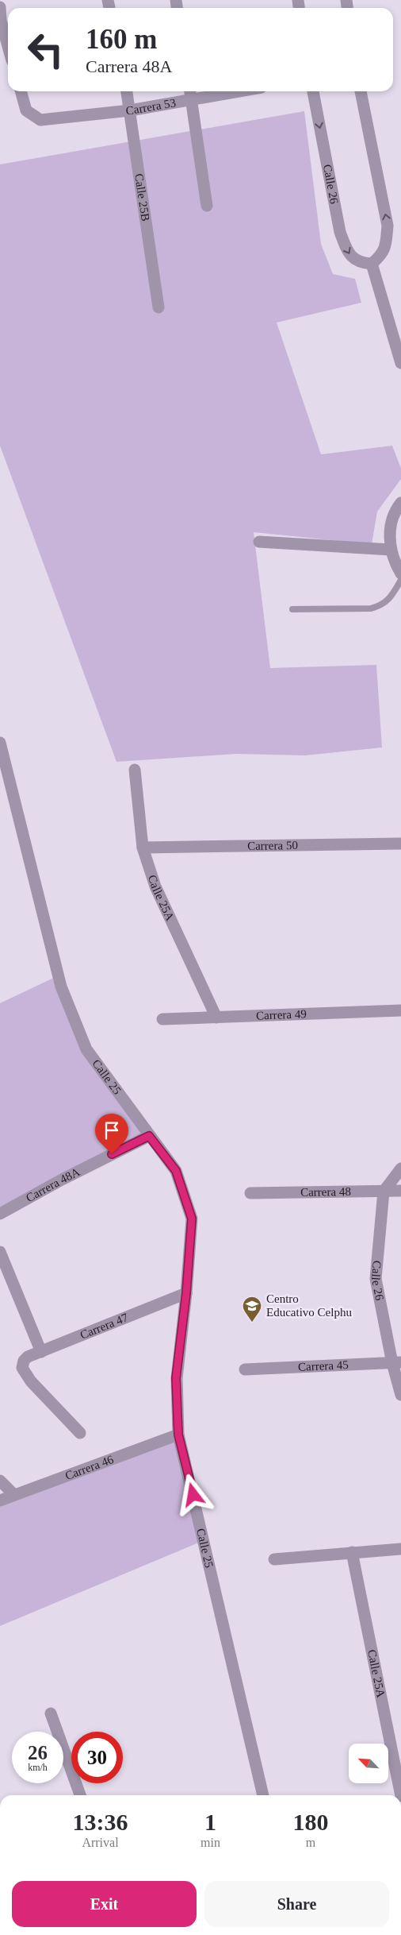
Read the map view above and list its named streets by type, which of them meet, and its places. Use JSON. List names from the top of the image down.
{
  "streets": {
    "street": [
      "Carrera 53",
      "Calle 26",
      "Calle 25B",
      "Carrera 50",
      "Calle 25A",
      "Carrera 49",
      "Calle 25",
      "Carrera 48A",
      "Carrera 48",
      "Carrera 47",
      "Carrera 45",
      "Carrera 46"
    ]
  },
  "crossings": [
    ["Carrera 53", "Calle 25B"],
    ["Calle 26", "Carrera 48"],
    ["Calle 26", "Carrera 45"],
    ["Carrera 50", "Calle 25A"],
    ["Calle 25A", "Carrera 49"],
    ["Calle 25", "Carrera 48A"],
    ["Calle 25", "Carrera 47"],
    ["Calle 25", "Carrera 46"]
  ],
  "places": {
    "school or university": ["Centro Educativo Celphu"]
  },
  "north": "top left",
  "page": {
    "turn": ["160 m", "Carrera 48A"],
    "speed": "26 km/h",
    "limit": "30",
    "eta": [
      "13:36",
      "Arrival",
      "1",
      "min",
      "180",
      "m"
    ],
    "buttons": ["Exit", "Share"]
  }
}
